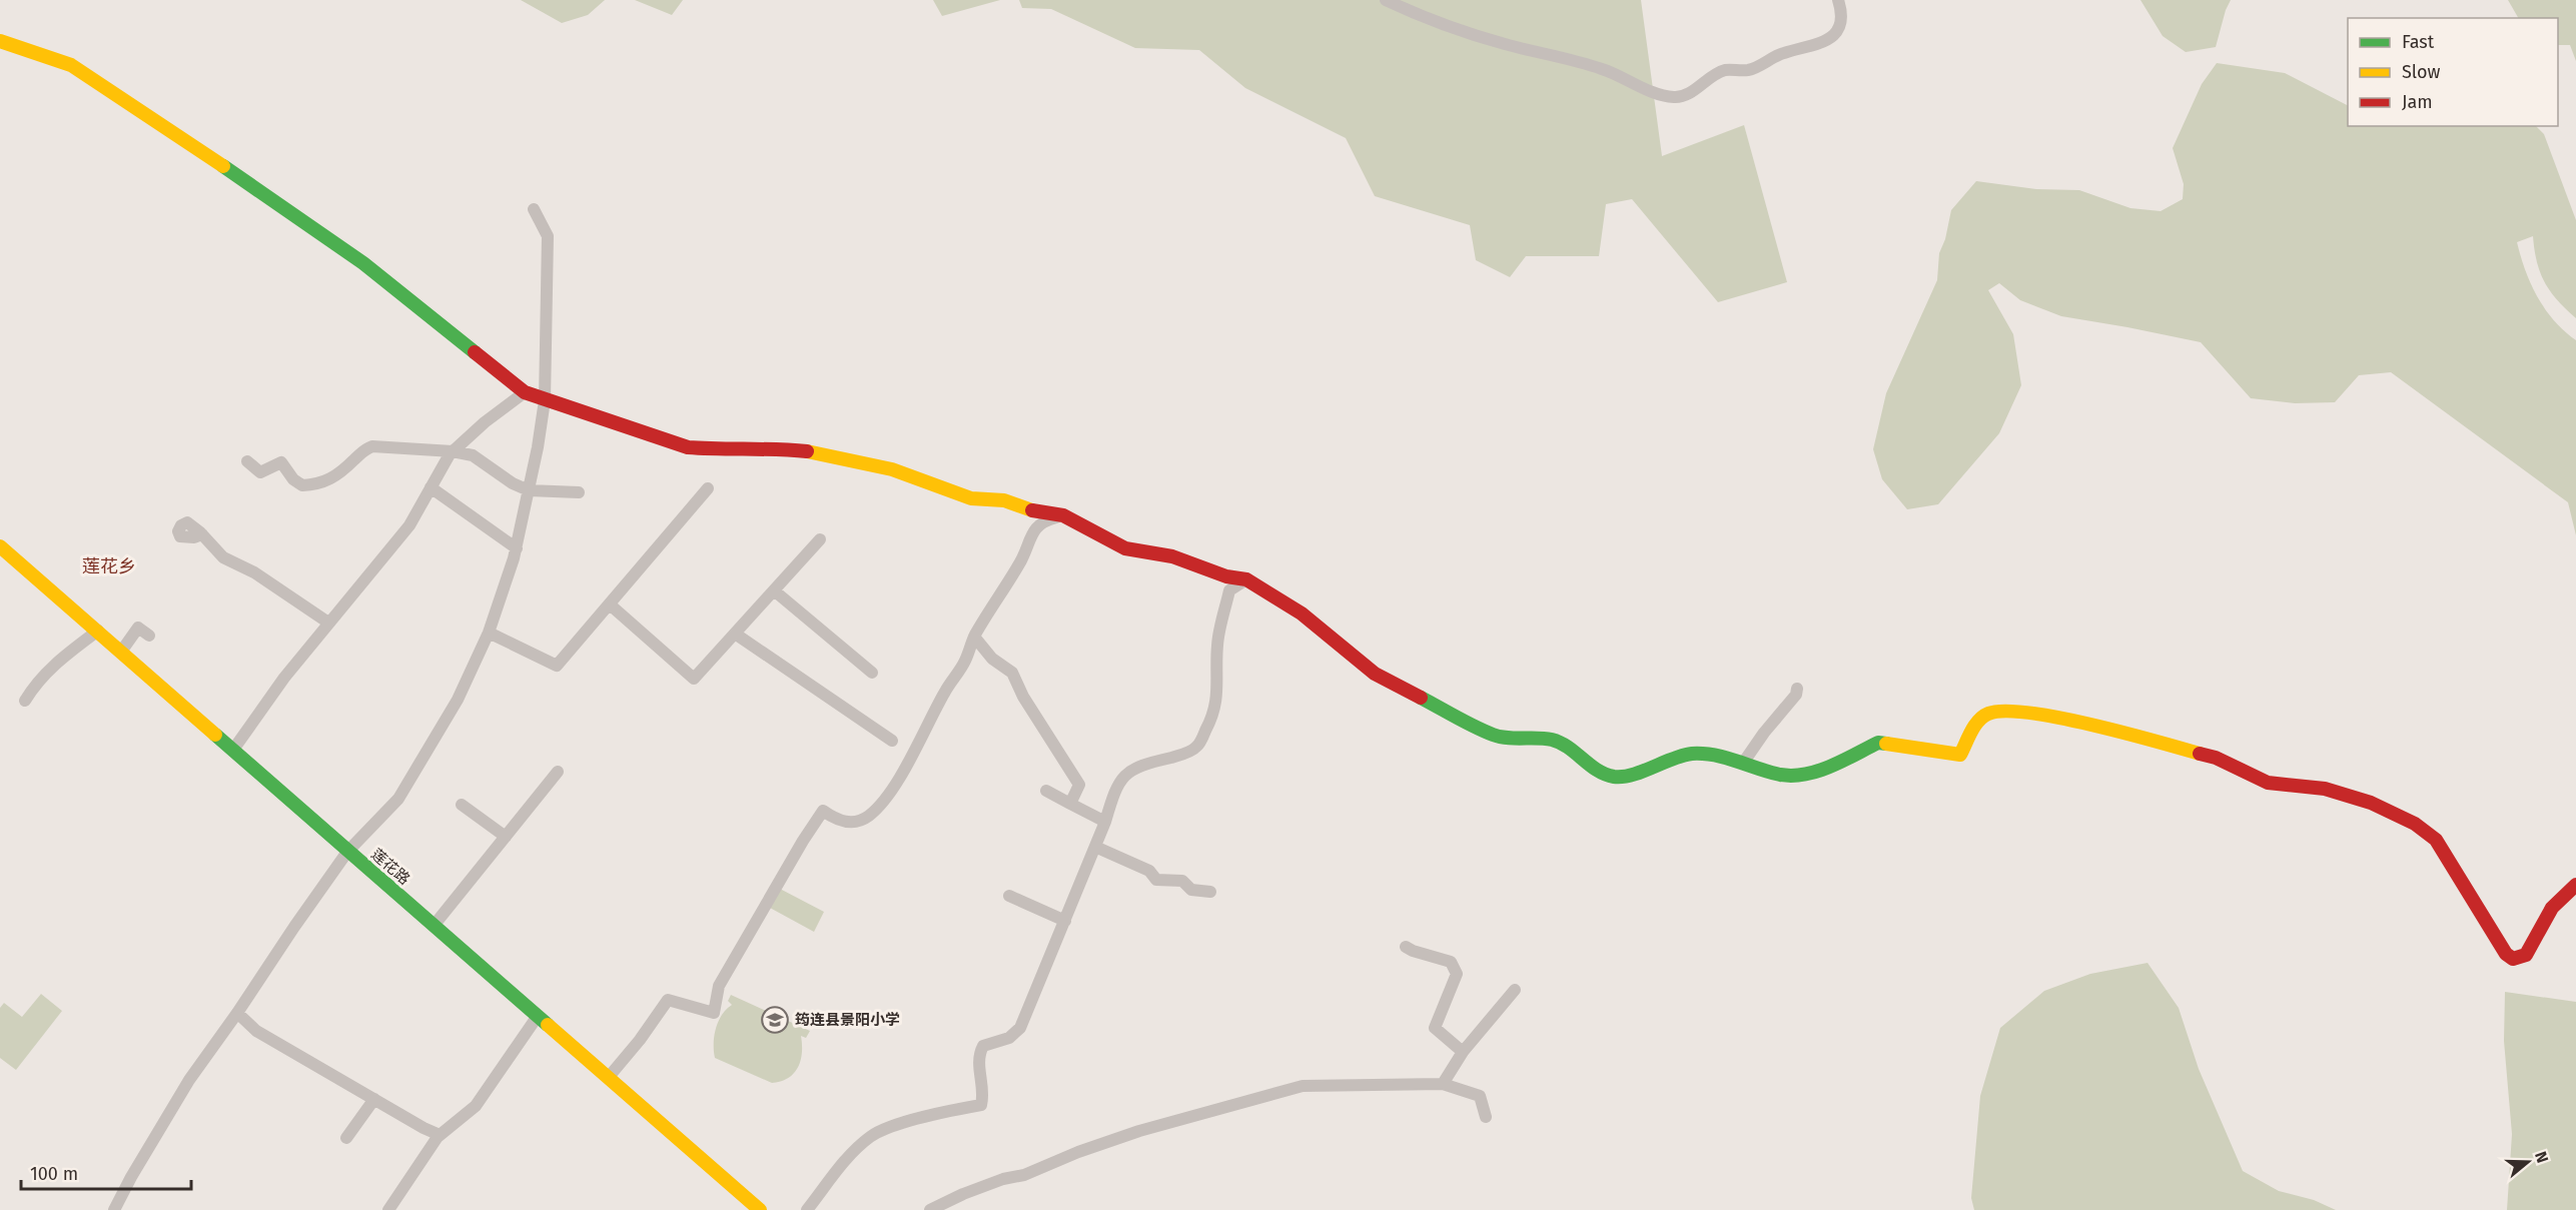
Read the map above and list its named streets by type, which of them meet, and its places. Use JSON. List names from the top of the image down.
{
  "streets": {
    "street": ["莲花路"]
  },
  "districts": ["莲花乡"],
  "places": {
    "school or university": ["筠连县景阳小学"]
  },
  "legend": ["Fast", "Slow", "Jam"],
  "scale_bar": "100 m",
  "north": "right"
}
